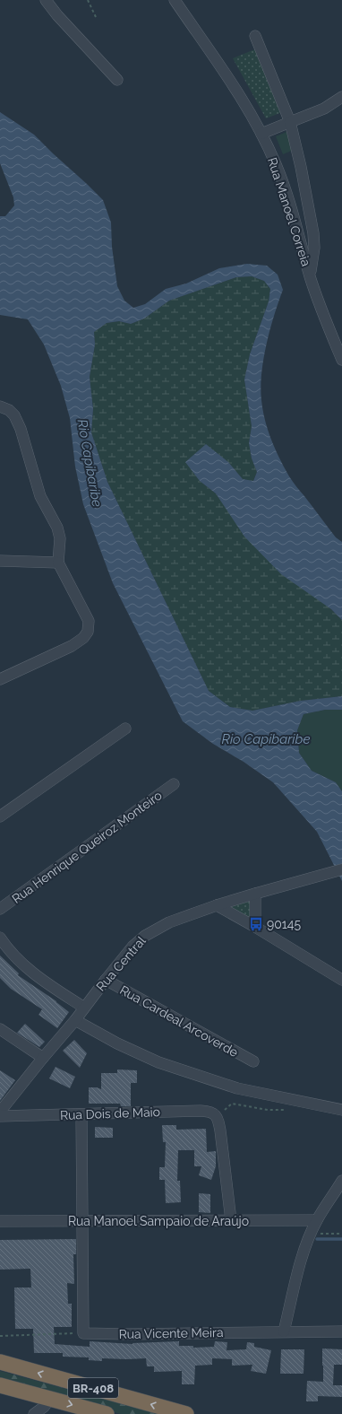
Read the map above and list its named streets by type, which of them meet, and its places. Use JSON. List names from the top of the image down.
{
  "streets": {
    "highway": ["BR-408"],
    "street": [
      "Rua Manoel Correia",
      "Rua Henrique Queiroz Monteiro",
      "Rua Central",
      "Rua Cardeal Arcoverde",
      "Rua Dois de Maio",
      "Rua Manoel Sampaio de Araújo",
      "Rua Vicente Meira"
    ]
  },
  "crossings": [
    ["Rua Central", "Rua Cardeal Arcoverde"]
  ],
  "water": ["Rio Capibaribe"],
  "places": {
    "bus stop": ["90145"]
  }
}
